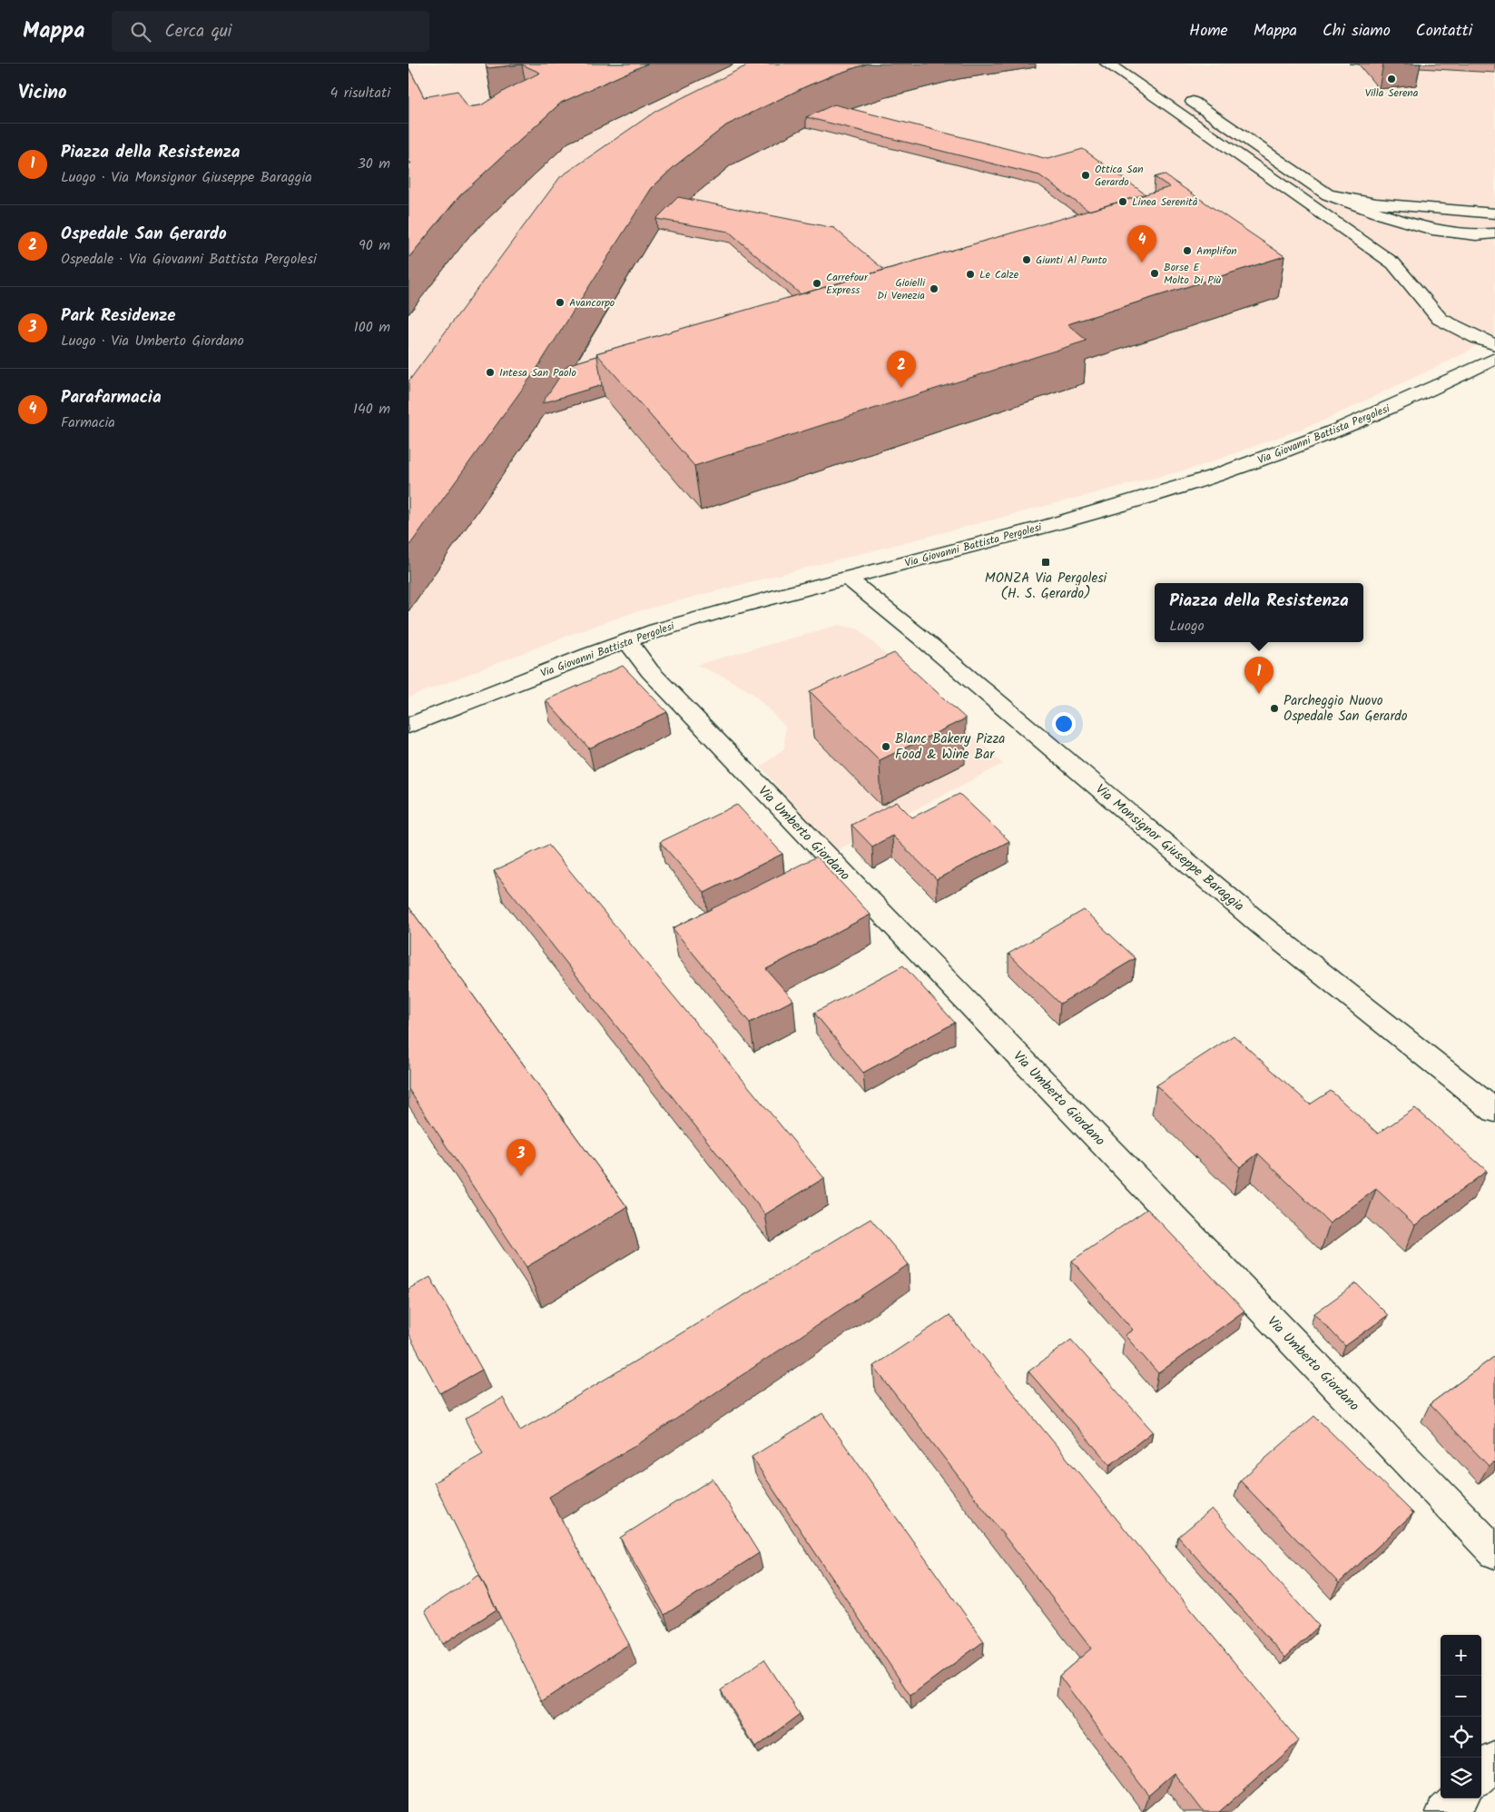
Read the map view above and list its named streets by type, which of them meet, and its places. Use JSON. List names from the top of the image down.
{
  "streets": {
    "street": ["Via Giovanni Battista Pergolesi", "Via Umberto Giordano", "Via Monsignor Giuseppe Baraggia"]
  },
  "crossings": [
    ["Via Giovanni Battista Pergolesi", "Via Umberto Giordano"],
    ["Via Giovanni Battista Pergolesi", "Via Monsignor Giuseppe Baraggia"]
  ],
  "places": {
    "other": [
      "Villa Serena",
      "Ottica San Gerardo",
      "Linea Serenità",
      "Amplifon",
      "Giunti Al Punto",
      "Borse E Molto Di Più",
      "Le Calze",
      "Carrefour Express",
      "Gioielli Di Venezia",
      "Avancorpo",
      "Intesa San Paolo",
      "Parcheggio Nuovo Ospedale San Gerardo",
      "Blanc Bakery Pizza Food & Wine Bar"
    ],
    "transit": ["MONZA Via Pergolesi (H. S. Gerardo)"]
  },
  "page": {
    "header": "Mappa",
    "search": "Cerca qui",
    "nav": [
      "Home",
      "Mappa",
      "Chi siamo",
      "Contatti"
    ],
    "heading": ["Vicino", "4 risultati"],
    "list": [
      {
        "mark": "1",
        "name": "Piazza della Resistenza",
        "note": "Luogo · Via Monsignor Giuseppe Baraggia",
        "value": "30 m"
      },
      {
        "mark": "2",
        "name": "Ospedale San Gerardo",
        "note": "Ospedale · Via Giovanni Battista Pergolesi",
        "value": "90 m"
      },
      {
        "mark": "3",
        "name": "Park Residenze",
        "note": "Luogo · Via Umberto Giordano",
        "value": "100 m"
      },
      {
        "mark": "4",
        "name": "Parafarmacia",
        "note": "Farmacia",
        "value": "140 m"
      }
    ],
    "pins": [
      "4",
      "2",
      "1",
      "3"
    ],
    "popup": ["Piazza della Resistenza", "Luogo"],
    "map_buttons": ["+", "−"]
  }
}
